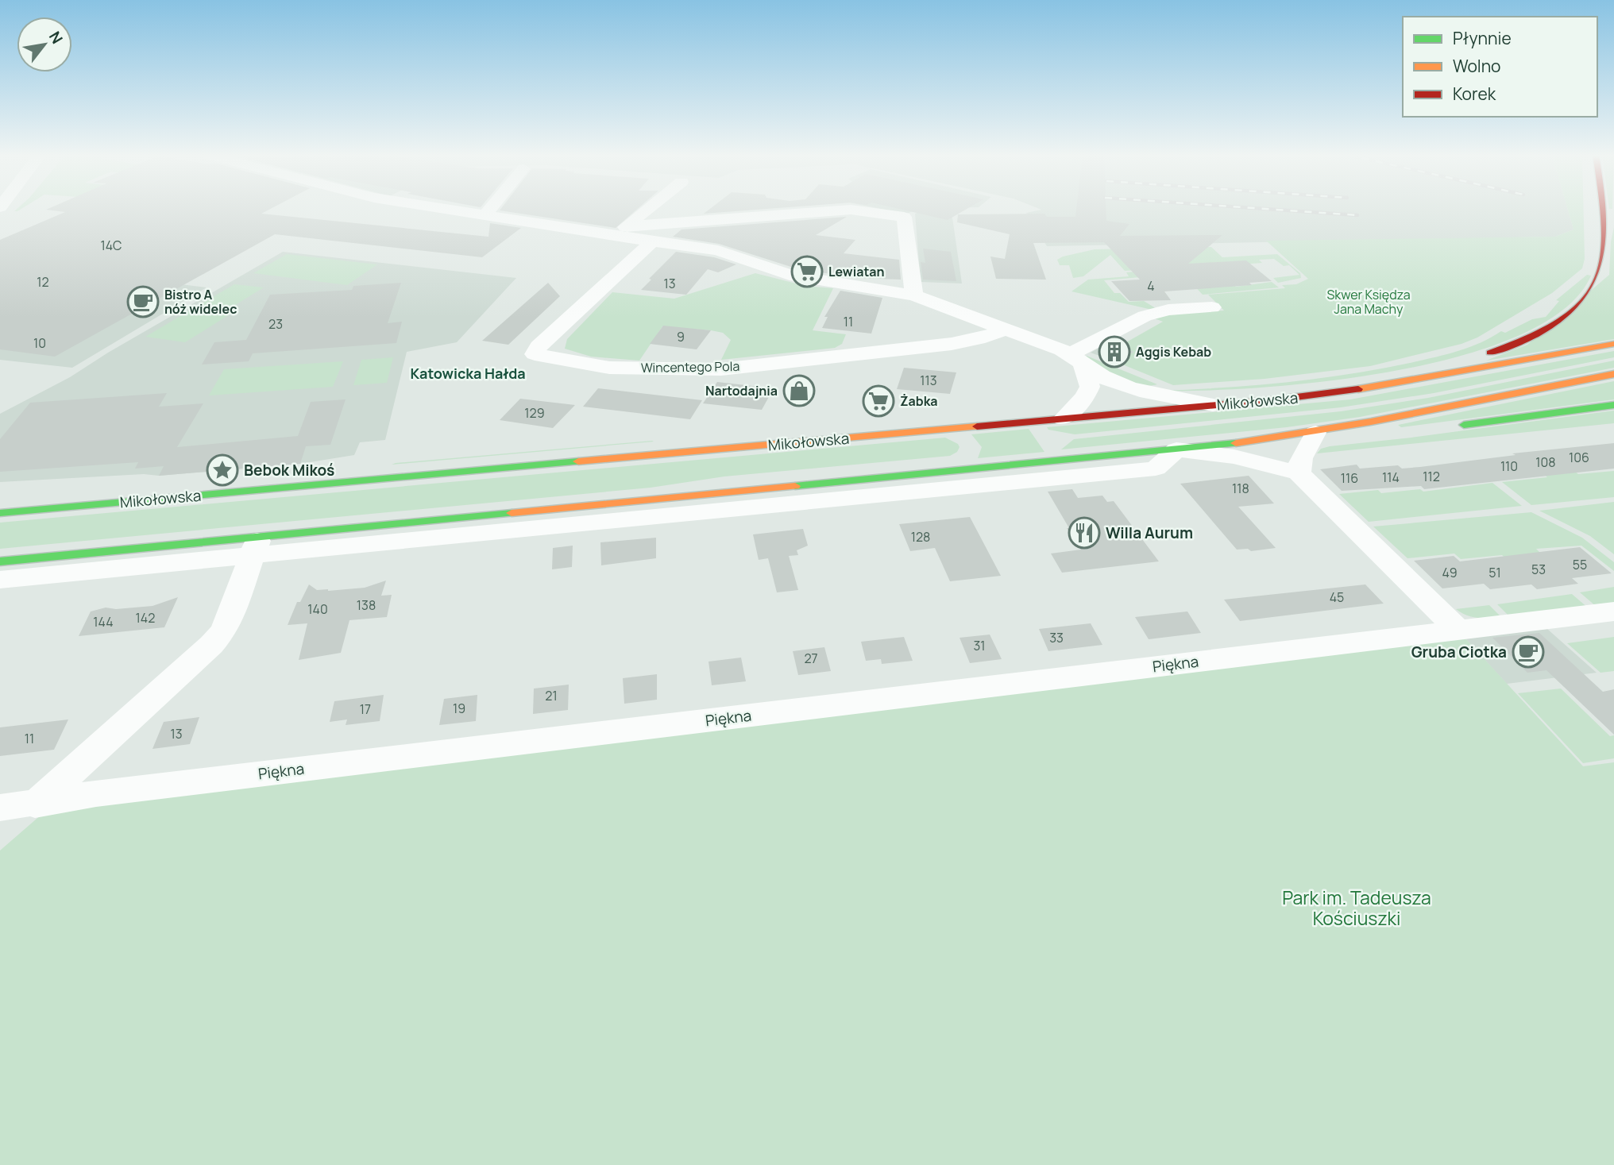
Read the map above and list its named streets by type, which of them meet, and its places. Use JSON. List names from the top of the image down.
{
  "streets": {
    "main road": ["Mikołowska"],
    "street": ["Wincentego Pola", "Piękna"]
  },
  "districts": ["Katowicka Hałda"],
  "parks": ["Skwer Księdza Jana Machy", "Park im. Tadeusza Kościuszki"],
  "places": {
    "supermarket": ["Lewiatan", "Żabka"],
    "cafe": ["Bistro A nóż widelec", "Gruba Ciotka"],
    "building": ["Aggis Kebab"],
    "shop": ["Nartodajnia"],
    "place": ["Bebok Mikoś"],
    "restaurant": ["Willa Aurum"]
  },
  "house_numbers": [
    "14C",
    "12",
    "13",
    "4",
    "11",
    "23",
    "9",
    "10",
    "113",
    "129",
    "106",
    "108",
    "110",
    "112",
    "114",
    "116",
    "118",
    "128",
    "55",
    "53",
    "49",
    "51",
    "45",
    "138",
    "140",
    "142",
    "144",
    "33",
    "31",
    "27",
    "21",
    "19",
    "17",
    "13",
    "11"
  ],
  "legend": ["Płynnie", "Wolno", "Korek"],
  "north": "top right"
}
